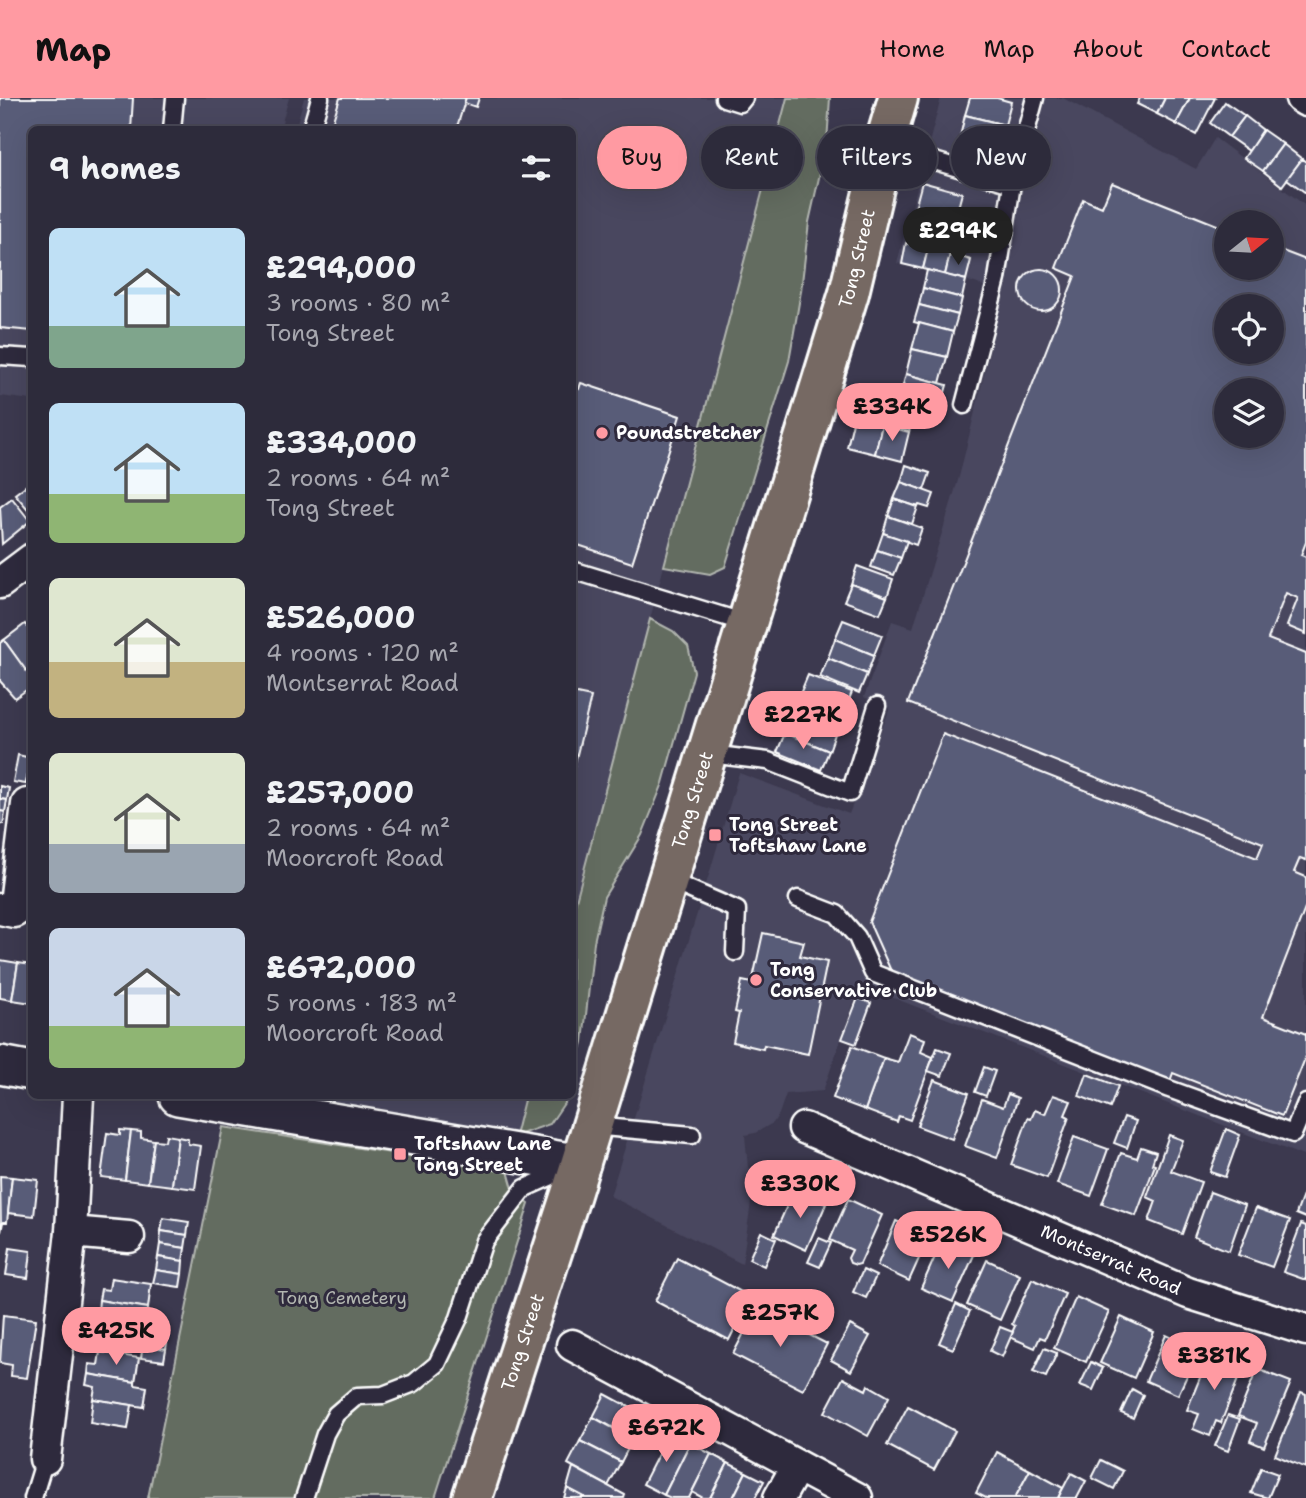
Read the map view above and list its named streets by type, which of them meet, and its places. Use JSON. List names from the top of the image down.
{
  "streets": {
    "highway": ["Tong Street"],
    "street": ["Montserrat Road"]
  },
  "parks": ["Tong Cemetery"],
  "places": {
    "other": ["Poundstretcher", "Tong Conservative Club"],
    "transit": ["Tong Street Toftshaw Lane", "Toftshaw Lane Tong Street"]
  },
  "north": "right",
  "page": {
    "header": "Map",
    "nav": [
      "Home",
      "Map",
      "About",
      "Contact"
    ],
    "chip": [
      "Buy",
      "Rent",
      "Filters",
      "New"
    ],
    "heading": "9 homes",
    "price": [
      "£294K",
      "£334K",
      "£227K",
      "£330K",
      "£526K",
      "£257K",
      "£425K",
      "£381K",
      "£672K"
    ],
    "list": [
      {
        "name": "£294,000",
        "note": "3 rooms · 80 m² · Tong Street"
      },
      {
        "name": "£334,000",
        "note": "2 rooms · 64 m² · Tong Street"
      },
      {
        "name": "£526,000",
        "note": "4 rooms · 120 m² · Montserrat Road"
      },
      {
        "name": "£257,000",
        "note": "2 rooms · 64 m² · Moorcroft Road"
      },
      {
        "name": "£672,000",
        "note": "5 rooms · 183 m² · Moorcroft Road"
      }
    ]
  }
}
